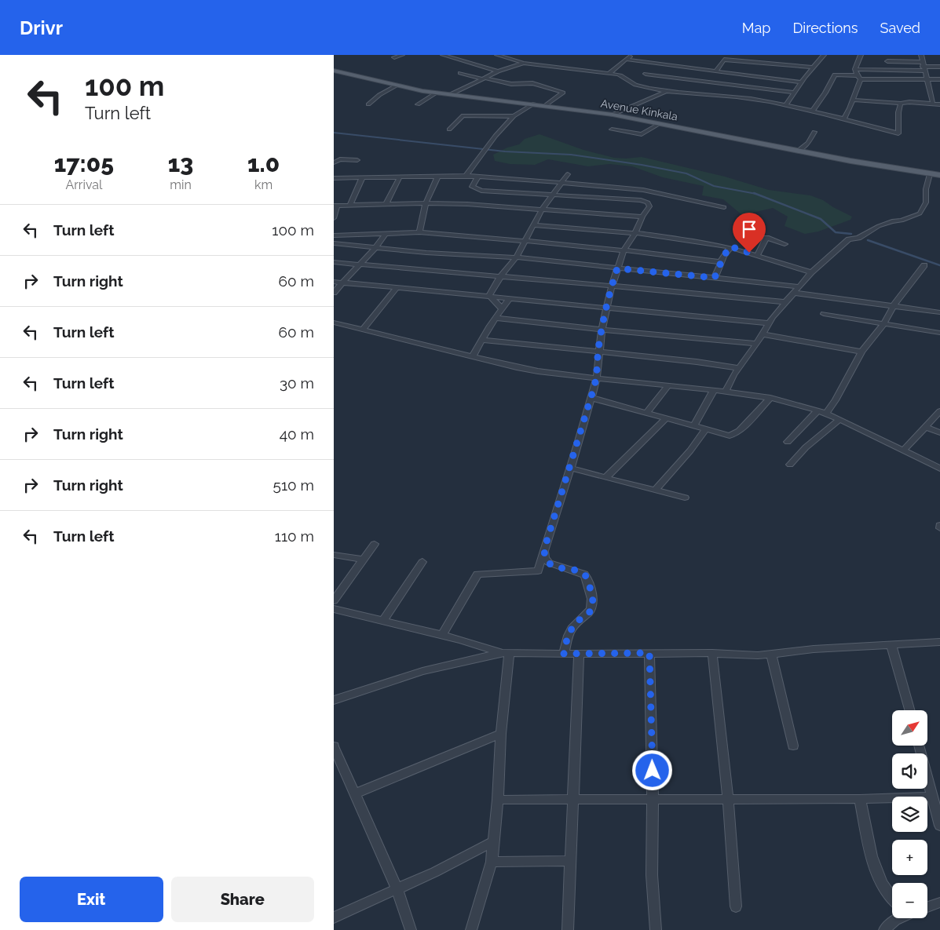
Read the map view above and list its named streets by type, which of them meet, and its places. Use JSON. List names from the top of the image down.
{
  "streets": {
    "main road": ["Avenue Kinkala"]
  },
  "north": "top right",
  "page": {
    "header": "Drivr",
    "nav": ["Map", "Directions", "Saved"],
    "turn": ["100 m", "Turn left"],
    "eta": [
      "17:05",
      "Arrival",
      "13",
      "min",
      "1.0",
      "km"
    ],
    "list": [
      {
        "name": "Turn left",
        "value": "100 m"
      },
      {
        "name": "Turn right",
        "value": "60 m"
      },
      {
        "name": "Turn left",
        "value": "60 m"
      },
      {
        "name": "Turn left",
        "value": "30 m"
      },
      {
        "name": "Turn right",
        "value": "40 m"
      },
      {
        "name": "Turn right",
        "value": "510 m"
      },
      {
        "name": "Turn left",
        "value": "110 m"
      }
    ],
    "map_buttons": ["+", "−"],
    "buttons": ["Exit", "Share"]
  }
}
